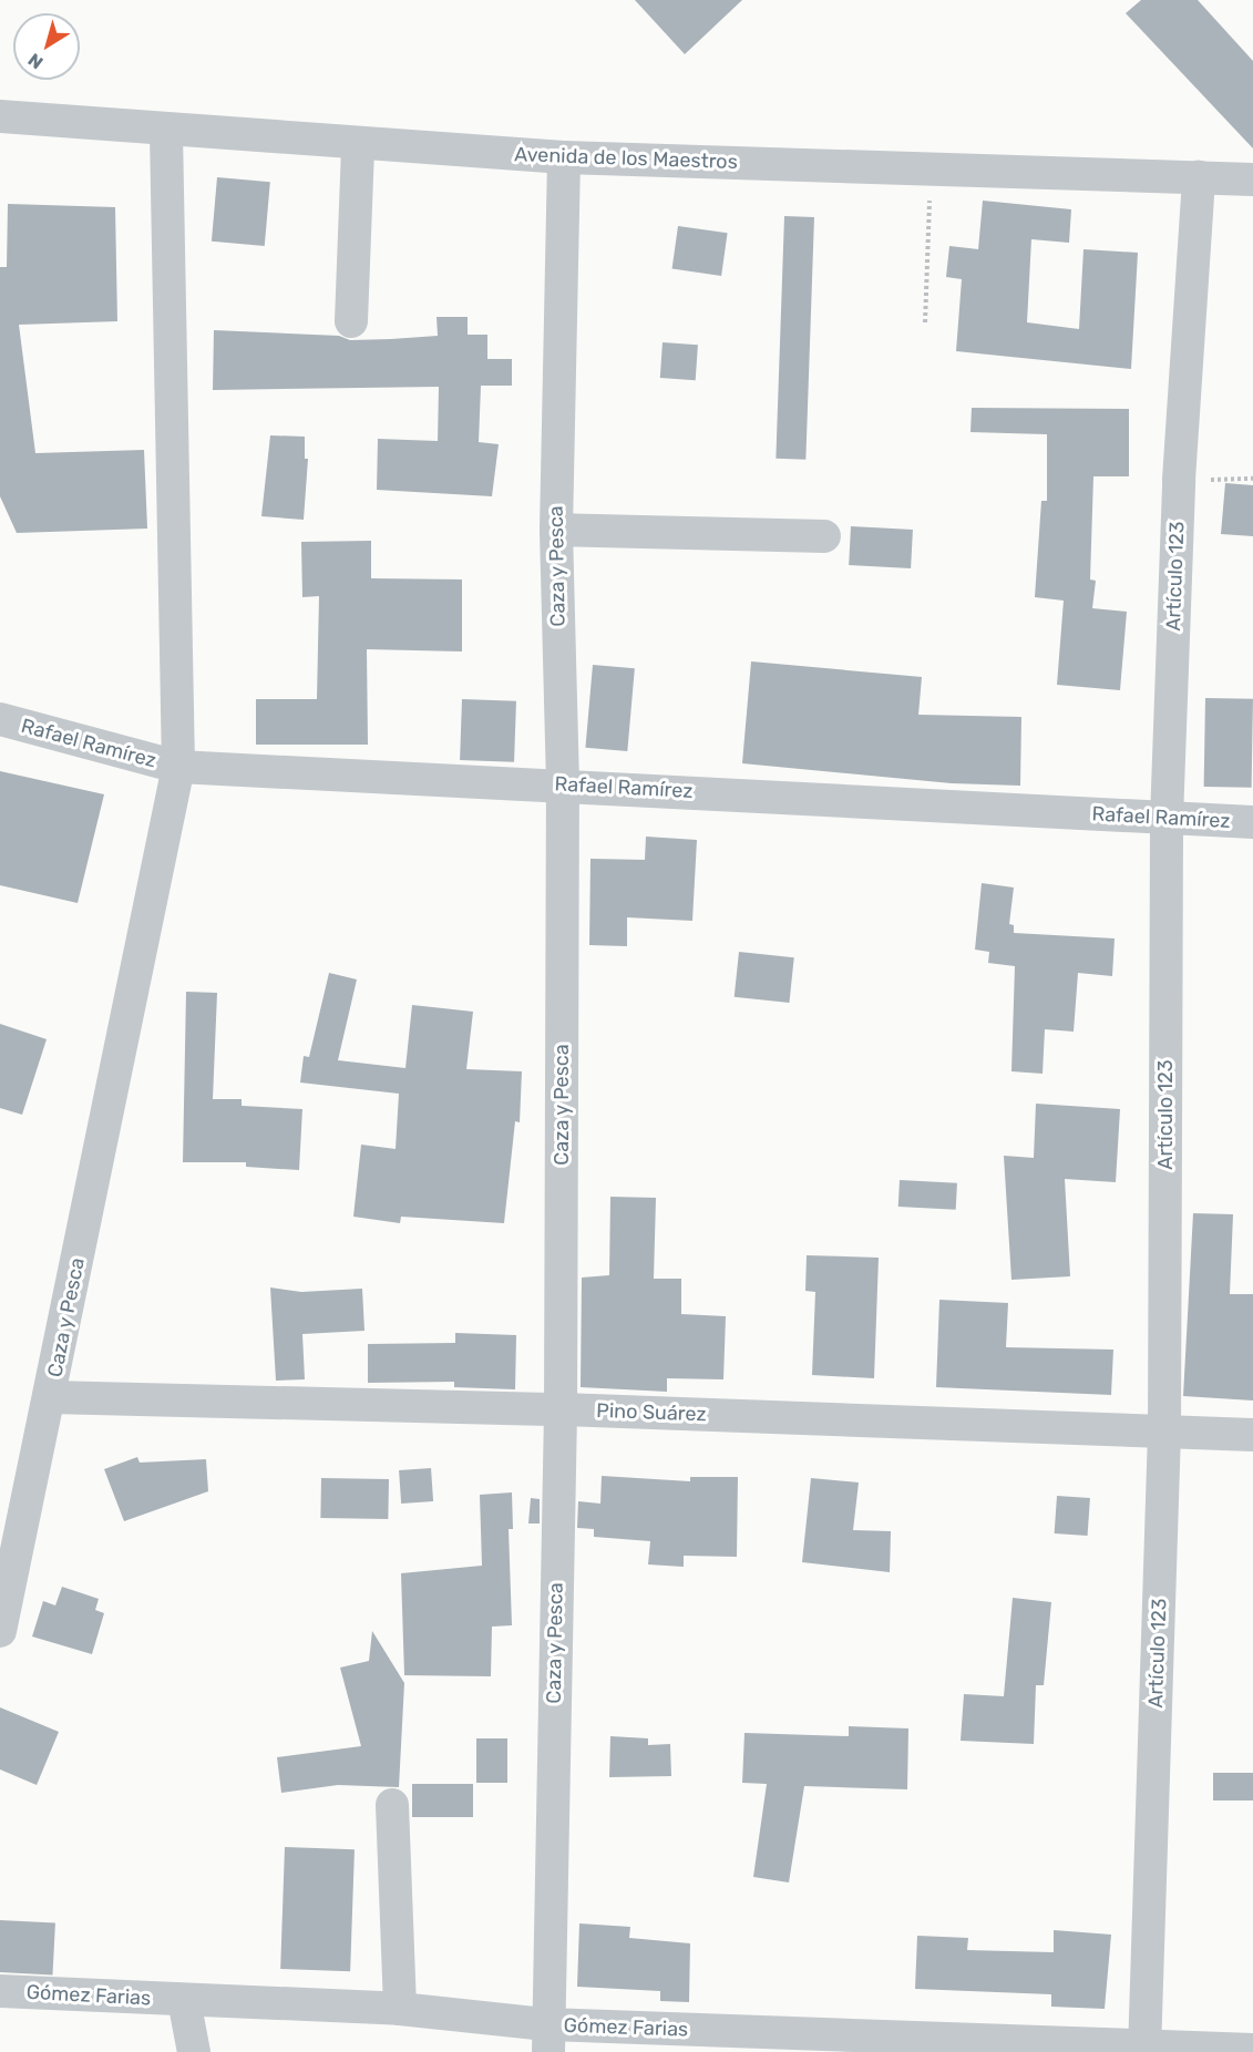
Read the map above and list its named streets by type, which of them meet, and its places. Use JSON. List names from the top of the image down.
{
  "streets": {
    "street": [
      "Avenida de los Maestros",
      "Caza y Pesca",
      "Artículo 123",
      "Rafael Ramírez",
      "Pino Suárez",
      "Gómez Farias"
    ]
  },
  "crossings": [
    ["Avenida de los Maestros", "Caza y Pesca"],
    ["Avenida de los Maestros", "Artículo 123"],
    ["Caza y Pesca", "Rafael Ramírez"],
    ["Caza y Pesca", "Pino Suárez"],
    ["Caza y Pesca", "Gómez Farias"],
    ["Artículo 123", "Rafael Ramírez"],
    ["Artículo 123", "Pino Suárez"],
    ["Artículo 123", "Gómez Farias"]
  ],
  "north": "bottom left"
}
